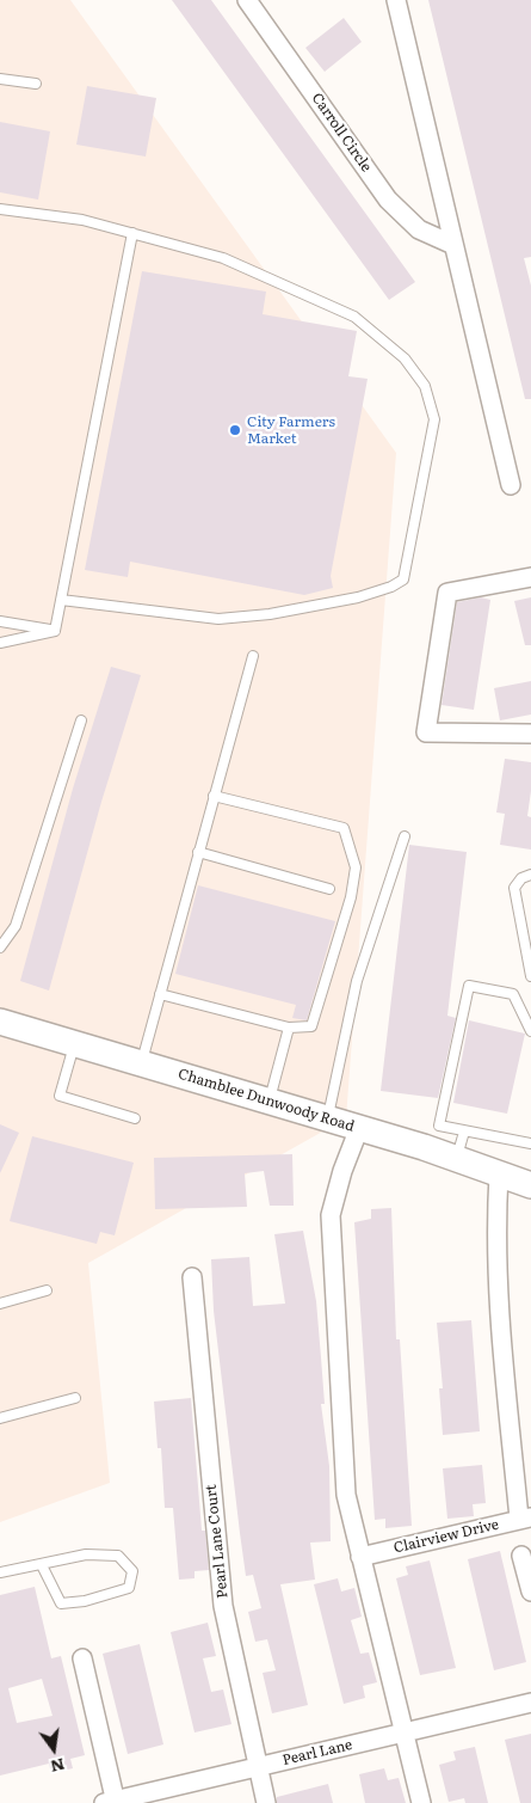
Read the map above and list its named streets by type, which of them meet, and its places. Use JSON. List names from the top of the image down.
{
  "streets": {
    "street": [
      "Carroll Circle",
      "Chamblee Dunwoody Road",
      "Clairview Drive",
      "Pearl Lane Court",
      "Pearl Lane"
    ]
  },
  "crossings": [
    ["Pearl Lane Court", "Pearl Lane"]
  ],
  "places": ["City Farmers Market"],
  "north": "bottom"
}
